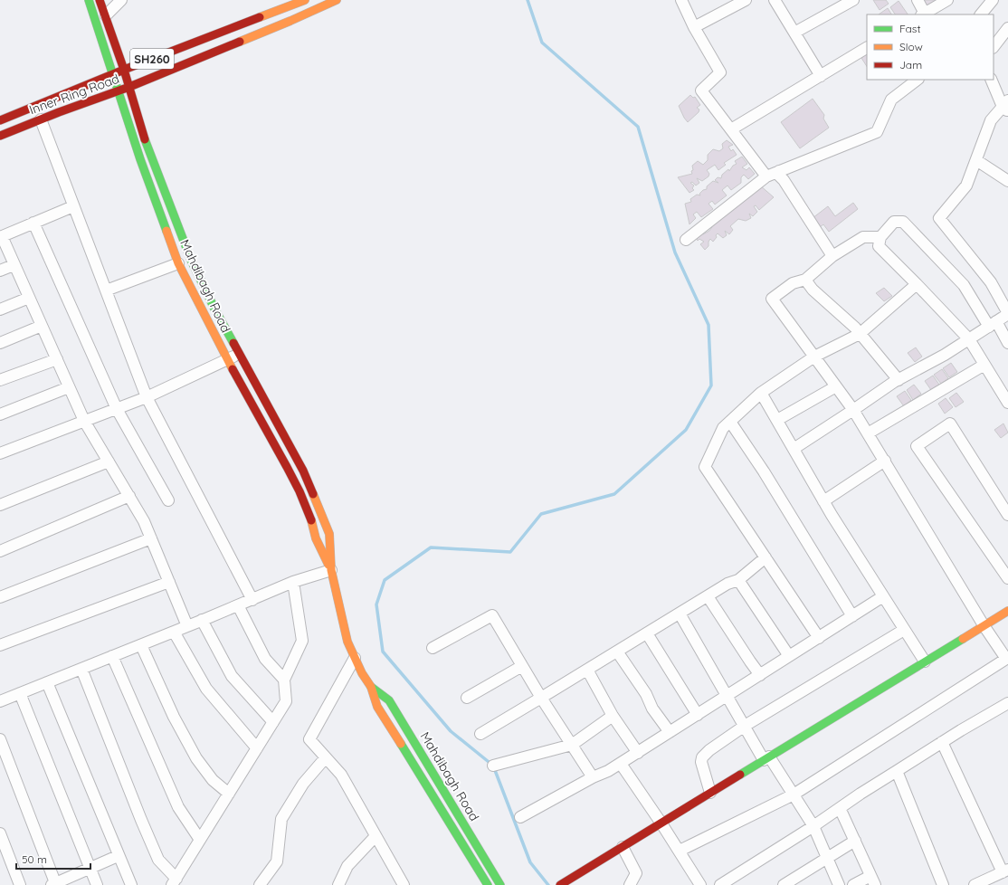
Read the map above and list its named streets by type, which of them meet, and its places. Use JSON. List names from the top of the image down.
{
  "streets": {
    "main road": ["SH260", "Inner Ring Road", "Mahdibagh Road"]
  },
  "crossings": [
    ["Inner Ring Road", "Mahdibagh Road"]
  ],
  "legend": ["Fast", "Slow", "Jam"],
  "scale_bar": "50 m"
}
